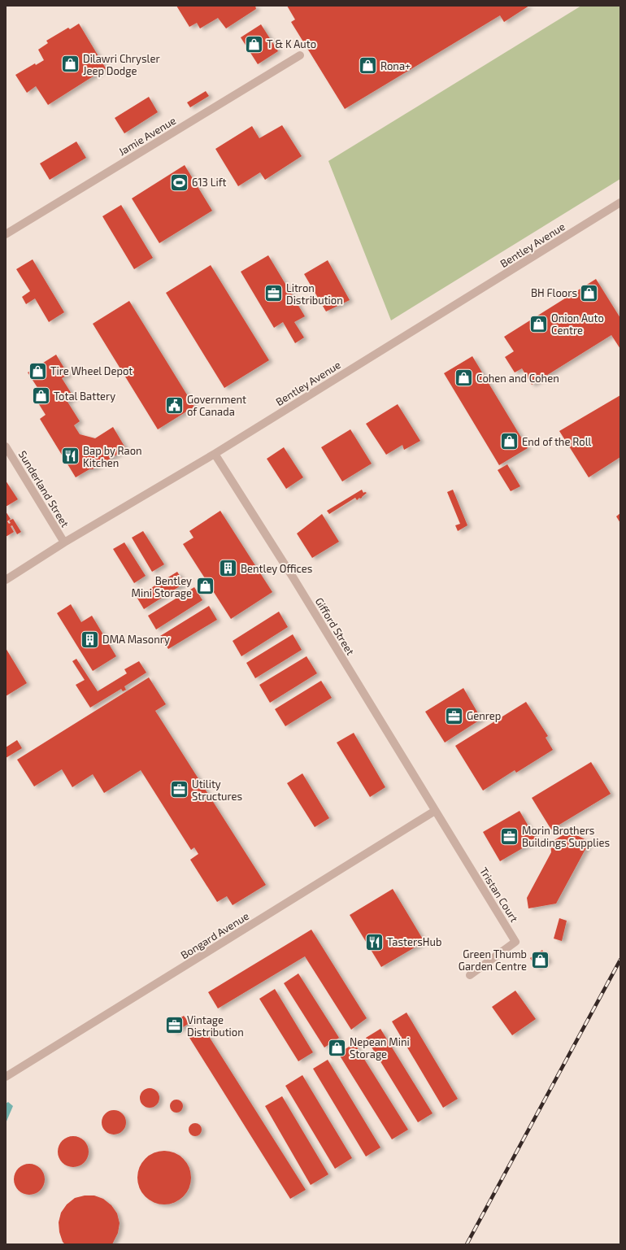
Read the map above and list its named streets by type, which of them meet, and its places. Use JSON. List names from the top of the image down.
{
  "streets": {
    "street": [
      "Jamie Avenue",
      "Bentley Avenue",
      "Sunderland Street",
      "Gifford Street",
      "Tristan Court",
      "Bongard Avenue"
    ]
  },
  "crossings": [
    ["Bentley Avenue", "Sunderland Street"],
    ["Bentley Avenue", "Gifford Street"],
    ["Gifford Street", "Tristan Court"],
    ["Gifford Street", "Bongard Avenue"],
    ["Tristan Court", "Bongard Avenue"]
  ],
  "places": {
    "shop": [
      "T & K Auto",
      "Dilawri Chrysler Jeep Dodge",
      "Rona+",
      "BH Floors",
      "Onion Auto Centre",
      "Tire Wheel Depot",
      "Cohen and Cohen",
      "Total Battery",
      "End of the Roll",
      "Bentley Mini Storage",
      "Green Thumb Garden Centre",
      "Nepean Mini Storage"
    ],
    "sports": ["613 Lift"],
    "office": [
      "Litron Distribution",
      "Genrep",
      "Utility Structures",
      "Morin Brothers Buildings Supplies",
      "Vintage Distribution"
    ],
    "public building": ["Government of Canada"],
    "restaurant": ["Bap by Raon Kitchen", "TastersHub"],
    "building": ["Bentley Offices", "DMA Masonry"]
  }
}
